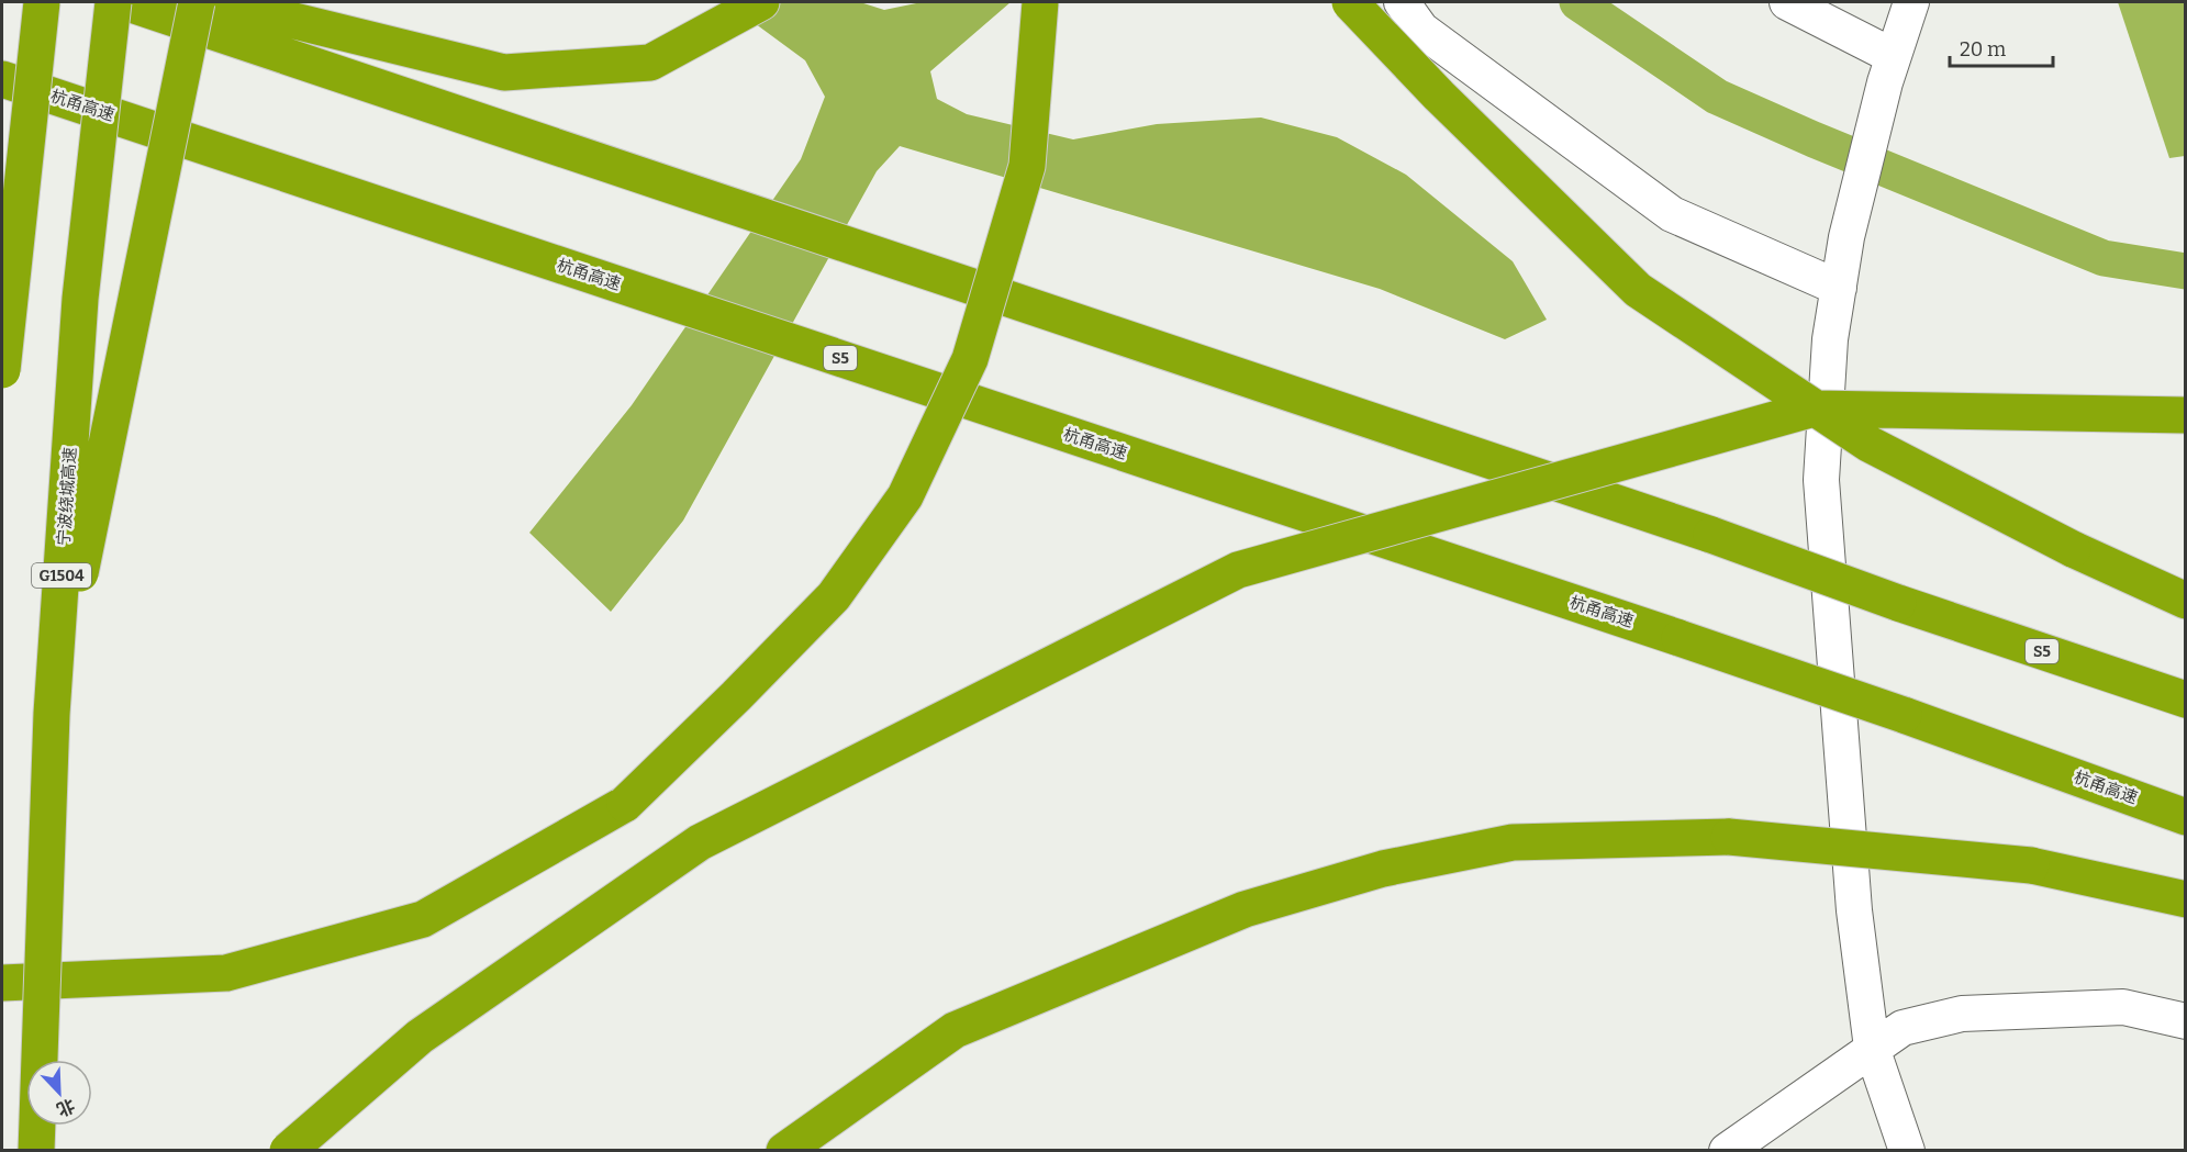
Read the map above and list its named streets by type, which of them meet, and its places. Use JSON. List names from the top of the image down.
{
  "streets": {
    "highway": [
      "杭甬高速",
      "S5",
      "宁波绕城高速",
      "G1504"
    ]
  },
  "scale_bar": "20 m",
  "north": "bottom right"
}
